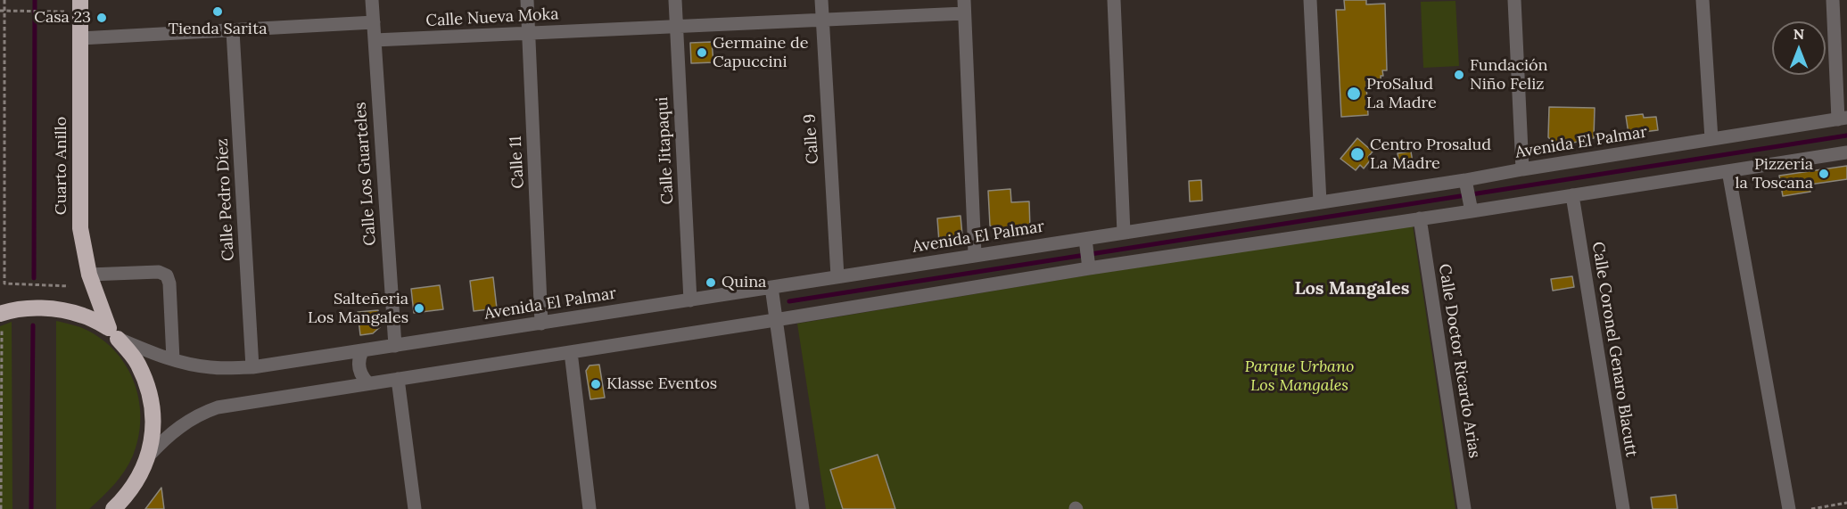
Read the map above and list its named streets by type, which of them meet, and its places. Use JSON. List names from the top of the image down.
{
  "streets": {
    "highway": ["Cuarto Anillo"],
    "street": [
      "Calle Nueva Moka",
      "Calle 9",
      "Avenida El Palmar",
      "Calle Jitapaqui",
      "Calle 11",
      "Calle Los Guarteles",
      "Calle Pedro Díez",
      "Calle Coronel Genaro Blacutt",
      "Calle Doctor Ricardo Arias"
    ]
  },
  "crossings": [
    ["Calle Nueva Moka", "Calle 9"],
    ["Calle Nueva Moka", "Calle Jitapaqui"],
    ["Calle Nueva Moka", "Calle 11"],
    ["Calle Nueva Moka", "Calle Los Guarteles"],
    ["Calle 9", "Avenida El Palmar"],
    ["Avenida El Palmar", "Calle Jitapaqui"],
    ["Avenida El Palmar", "Calle 11"],
    ["Avenida El Palmar", "Cuarto Anillo"],
    ["Avenida El Palmar", "Calle Los Guarteles"],
    ["Avenida El Palmar", "Calle Pedro Díez"]
  ],
  "districts": ["Los Mangales"],
  "parks": ["Parque Urbano Los Mangales"],
  "places": [
    "Tienda Sarita",
    "Casa 23",
    "Germaine de Capuccini",
    "Fundación Niño Feliz",
    "ProSalud La Madre",
    "Centro Prosalud La Madre",
    "Pizzeria la Toscana",
    "Quina",
    "Salteñeria Los Mangales",
    "Klasse Eventos"
  ],
  "north": "top"
}
